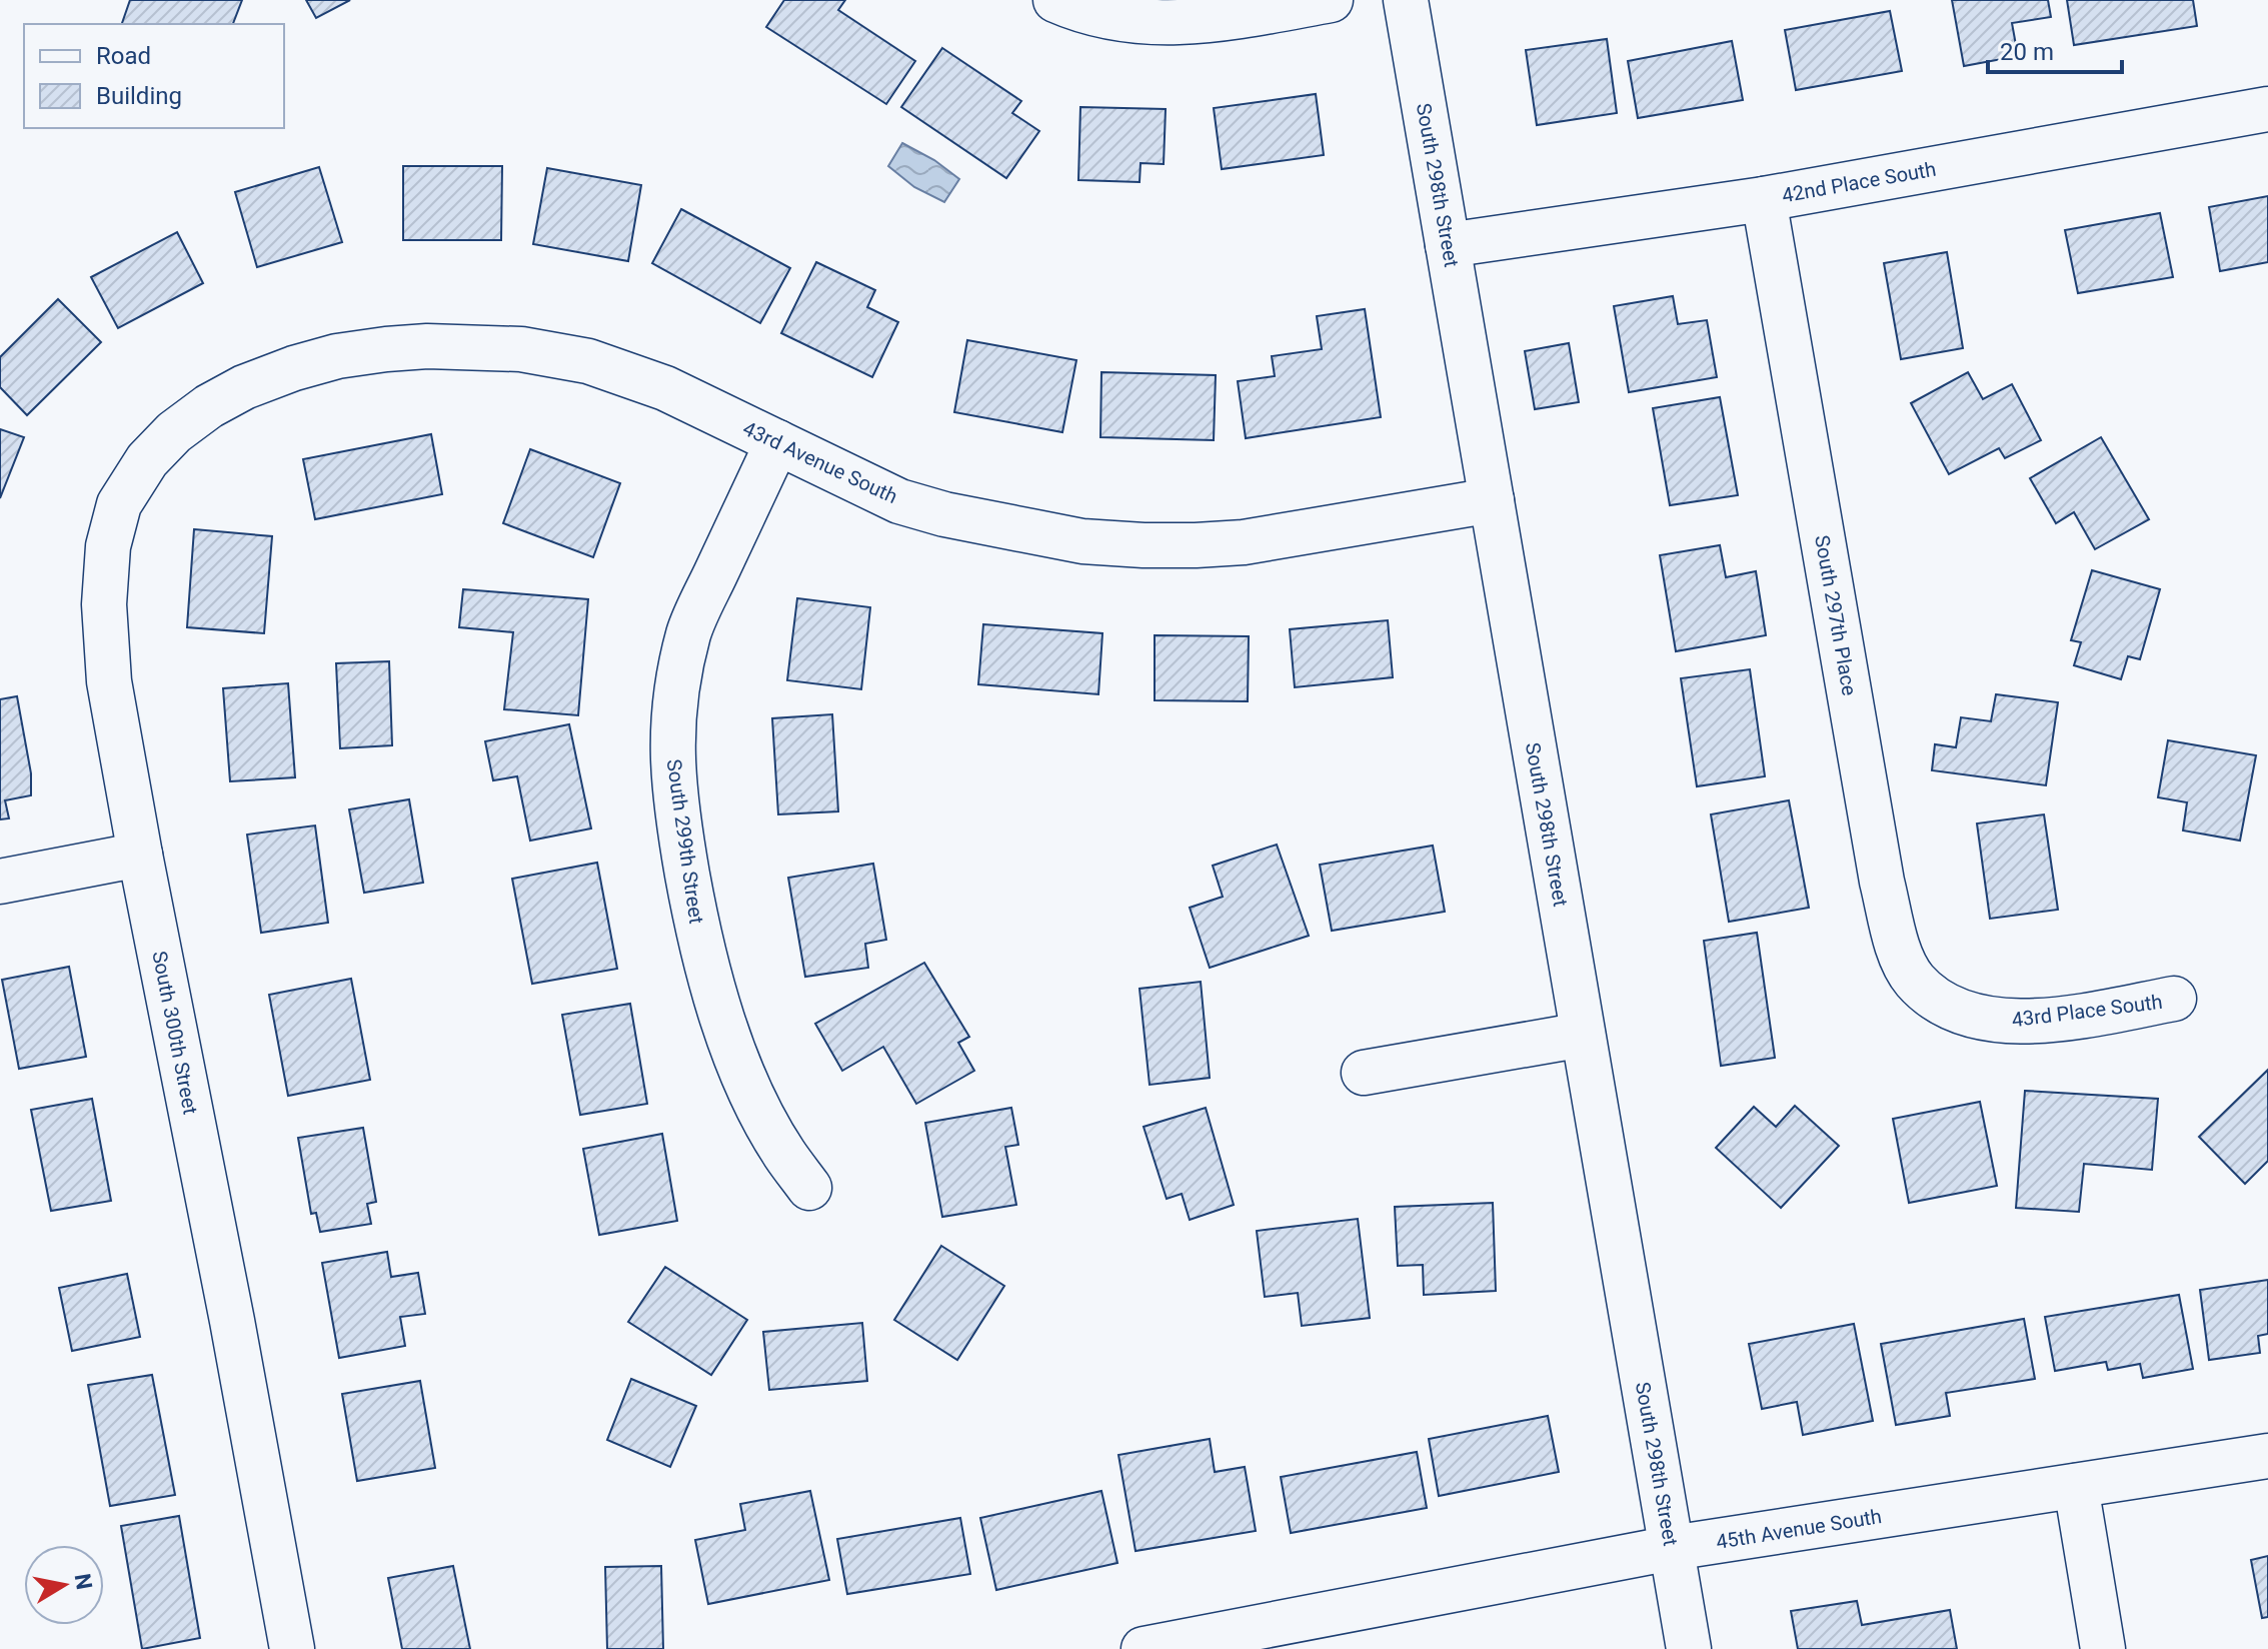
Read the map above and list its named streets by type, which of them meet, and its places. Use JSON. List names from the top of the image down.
{
  "streets": {
    "street": [
      "42nd Place South",
      "South 298th Street",
      "43rd Avenue South",
      "South 297th Place",
      "South 299th Street",
      "43rd Place South",
      "South 300th Street",
      "45th Avenue South"
    ]
  },
  "crossings": [
    ["42nd Place South", "South 298th Street"],
    ["42nd Place South", "South 297th Place"],
    ["South 298th Street", "43rd Avenue South"],
    ["South 298th Street", "45th Avenue South"],
    ["43rd Avenue South", "South 299th Street"],
    ["43rd Avenue South", "South 300th Street"],
    ["South 297th Place", "43rd Place South"]
  ],
  "legend": ["Road", "Building"],
  "scale_bar": "20 m",
  "north": "right"
}
